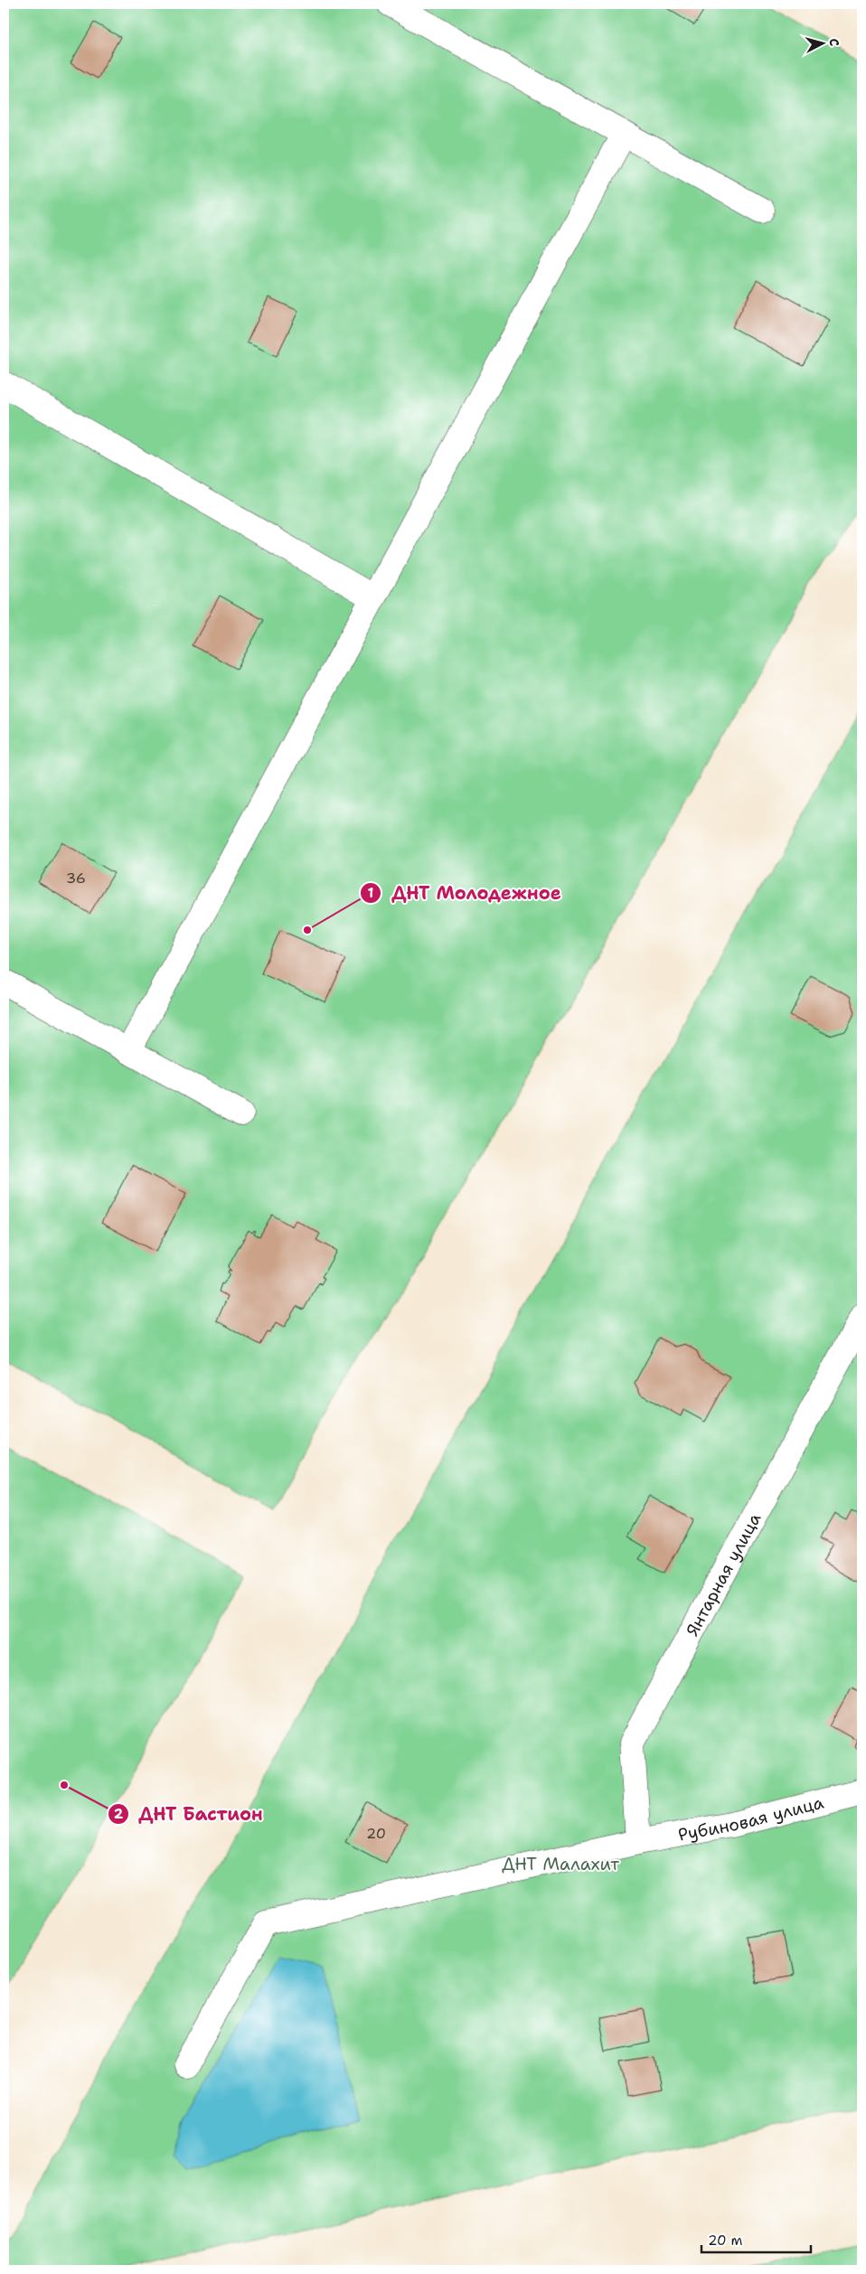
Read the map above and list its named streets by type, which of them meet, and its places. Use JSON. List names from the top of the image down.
{
  "streets": {
    "street": ["Янтарная улица", "Рубиновая улица"]
  },
  "crossings": [
    ["Янтарная улица", "Рубиновая улица"]
  ],
  "parks": ["ДНТ Малахит"],
  "places": ["ДНТ Молодежное", "ДНТ Бастион"],
  "house_numbers": ["36", "20"],
  "scale_bar": "20 m",
  "north": "right"
}
